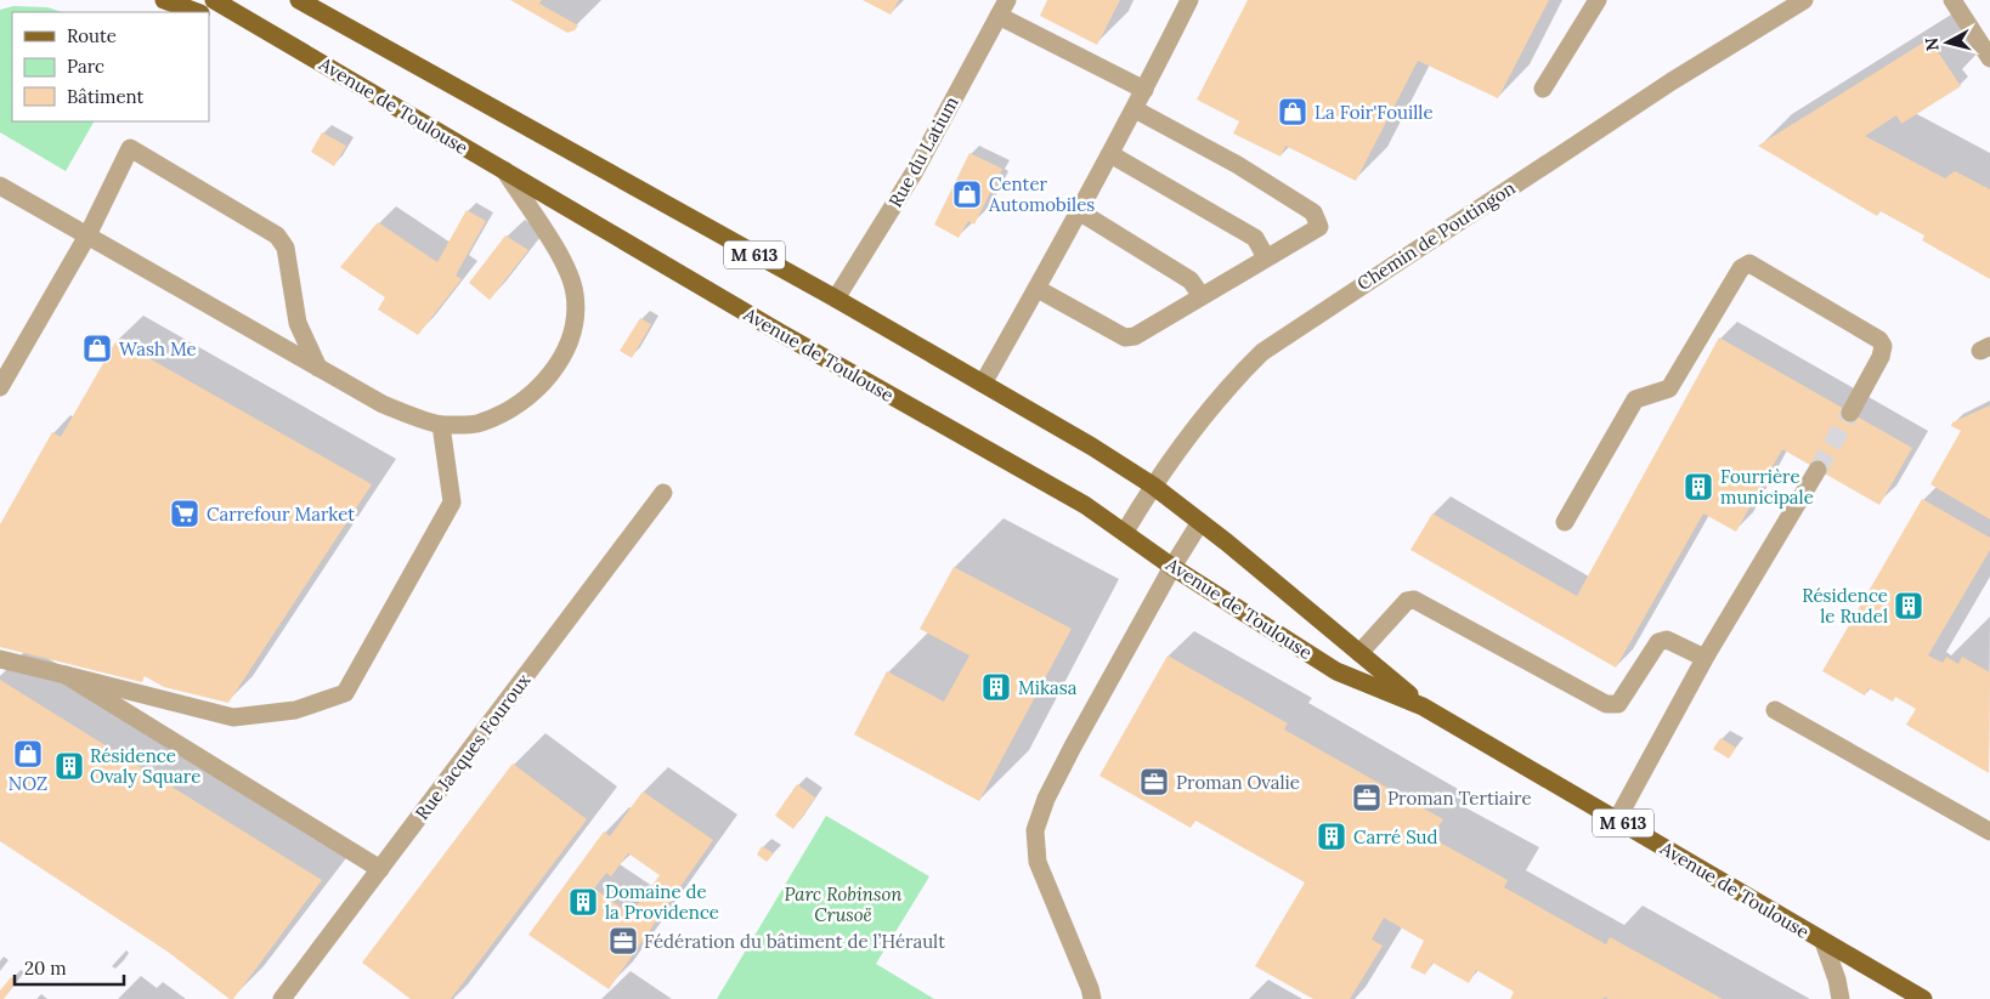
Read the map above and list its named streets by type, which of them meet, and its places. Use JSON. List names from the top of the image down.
{
  "streets": {
    "main road": ["Avenue de Toulouse", "M 613"],
    "street": ["Rue du Latium", "Chemin de Poutingon", "Rue Jacques Fouroux"]
  },
  "crossings": [
    ["Avenue de Toulouse", "Rue du Latium"],
    ["Avenue de Toulouse", "Chemin de Poutingon"]
  ],
  "parks": ["Parc Robinson Crusoë"],
  "places": {
    "shop": [
      "La Foir'Fouille",
      "Center Automobiles",
      "Wash Me",
      "NOZ"
    ],
    "building": [
      "Fourrière municipale",
      "Résidence le Rudel",
      "Mikasa",
      "Résidence Ovaly Square",
      "Carré Sud",
      "Domaine de la Providence"
    ],
    "supermarket": ["Carrefour Market"],
    "office": ["Proman Ovalie", "Proman Tertiaire", "Fédération du bâtiment de l’Hérault"]
  },
  "legend": ["Route", "Parc", "Bâtiment"],
  "scale_bar": "20 m",
  "north": "left"
}
